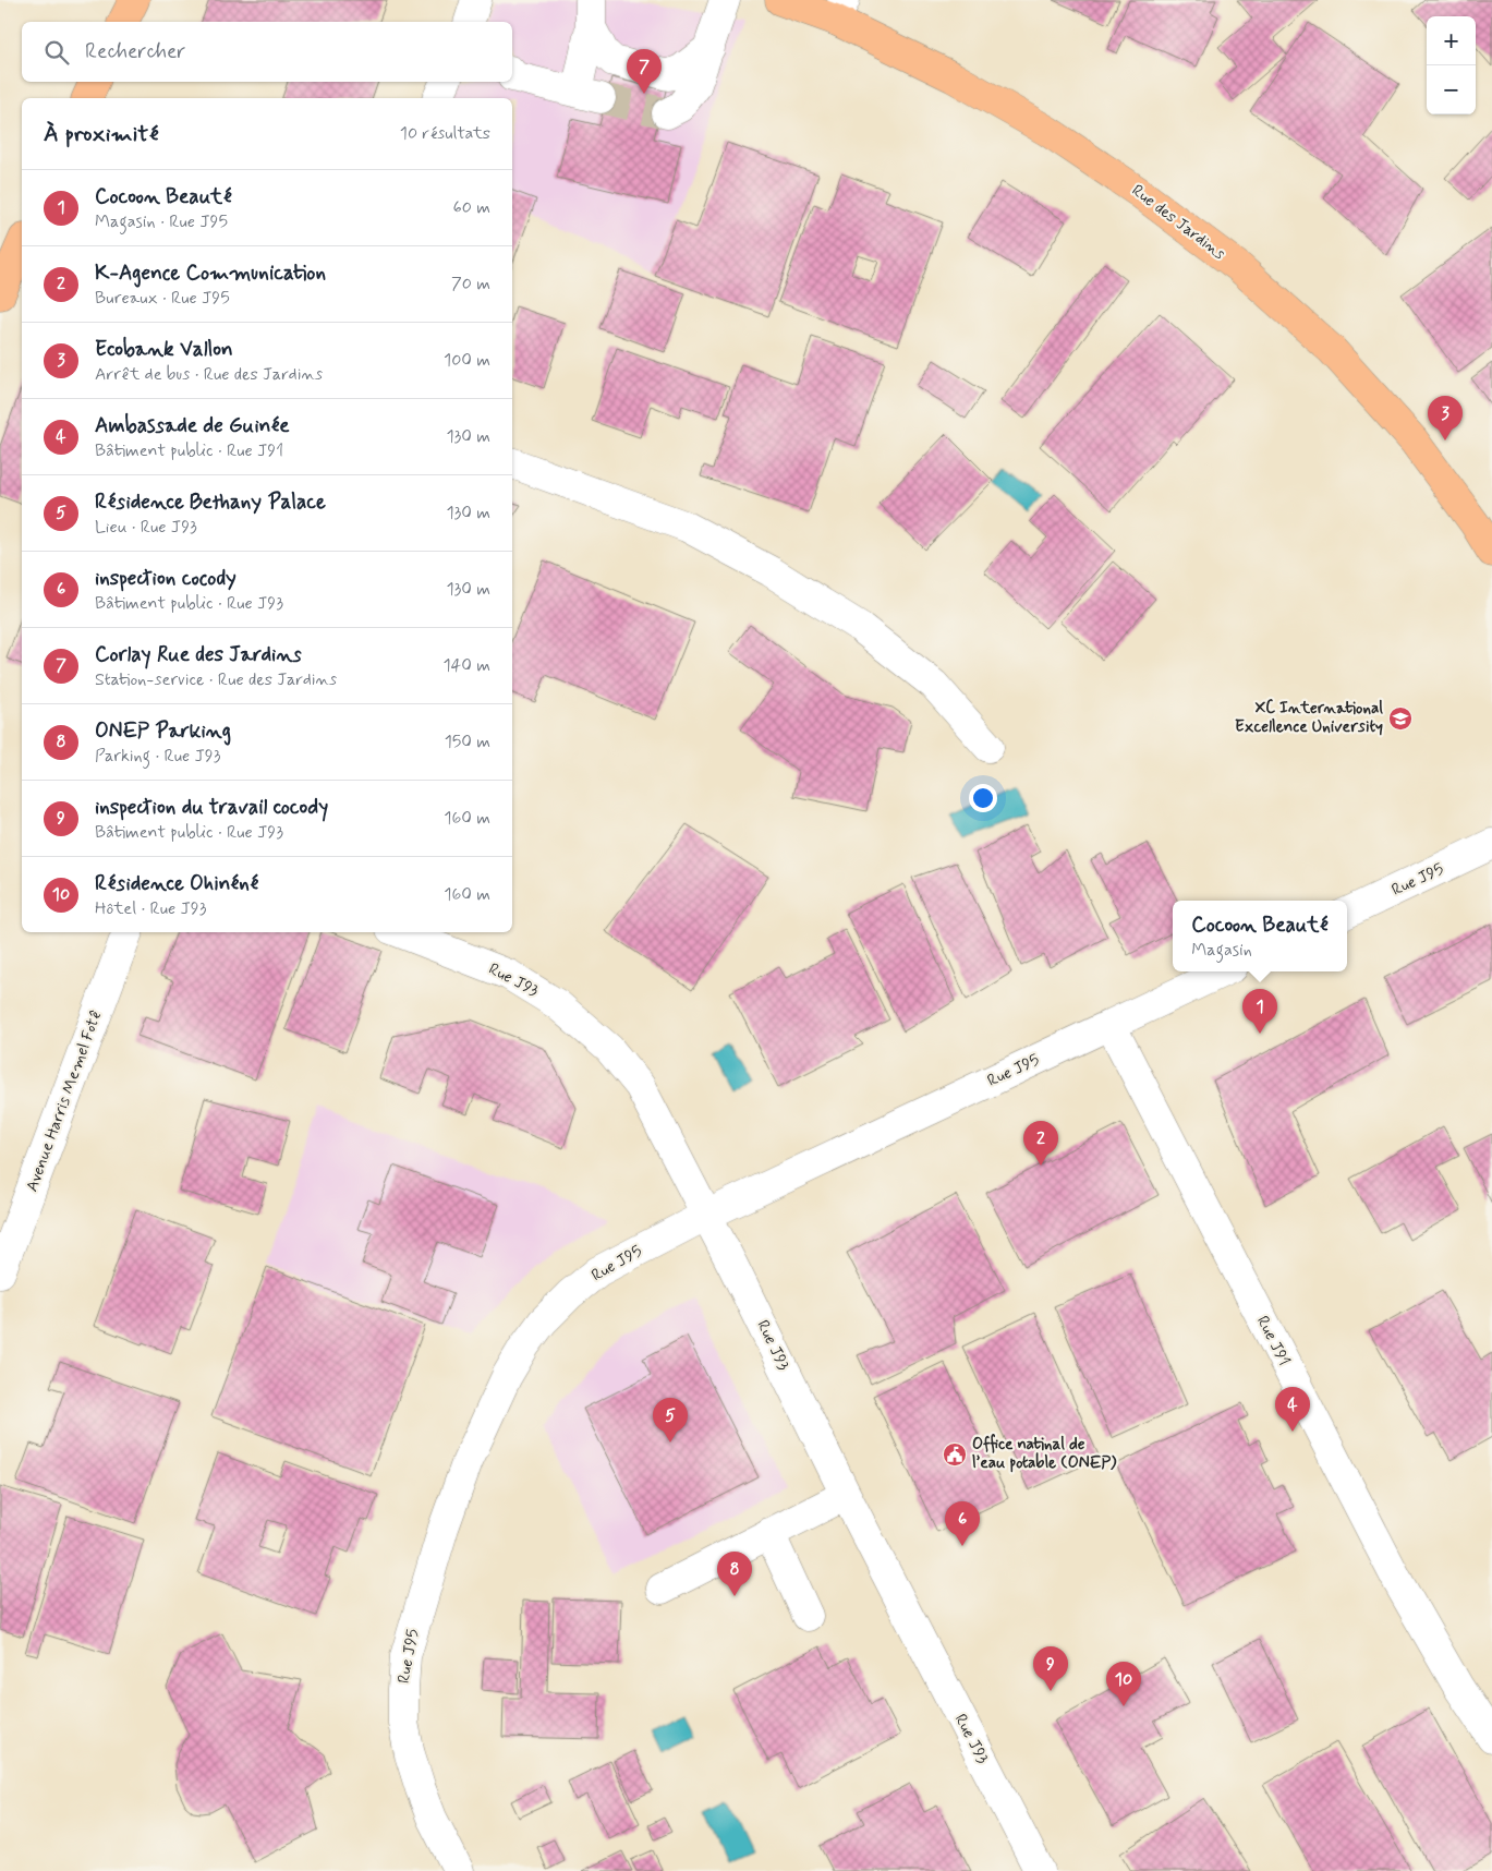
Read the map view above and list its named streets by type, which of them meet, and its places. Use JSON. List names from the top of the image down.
{
  "streets": {
    "main road": ["Rue des Jardins"],
    "street": [
      "Rue J95",
      "Rue J93",
      "Avenue Harris Memel Fotê",
      "Rue J91"
    ]
  },
  "crossings": [
    ["Rue J95", "Rue J93"],
    ["Rue J95", "Rue J91"]
  ],
  "places": {
    "school or university": ["XC International Excellence University"],
    "public building": ["Office natinal de l’eau potable (ONEP)"]
  },
  "page": {
    "map_buttons": ["+", "−"],
    "search": "Rechercher",
    "pins": [
      "7",
      "3",
      "1",
      "2",
      "4",
      "5",
      "6",
      "8",
      "9",
      "10"
    ],
    "heading": ["À proximité", "10 résultats"],
    "list": [
      {
        "mark": "1",
        "name": "Cocoon Beauté",
        "note": "Magasin · Rue J95",
        "value": "60 m"
      },
      {
        "mark": "2",
        "name": "K-Agence Communication",
        "note": "Bureaux · Rue J95",
        "value": "70 m"
      },
      {
        "mark": "3",
        "name": "Ecobank Vallon",
        "note": "Arrêt de bus · Rue des Jardins",
        "value": "100 m"
      },
      {
        "mark": "4",
        "name": "Ambassade de Guinée",
        "note": "Bâtiment public · Rue J91",
        "value": "130 m"
      },
      {
        "mark": "5",
        "name": "Résidence Bethany Palace",
        "note": "Lieu · Rue J93",
        "value": "130 m"
      },
      {
        "mark": "6",
        "name": "inspection cocody",
        "note": "Bâtiment public · Rue J93",
        "value": "130 m"
      },
      {
        "mark": "7",
        "name": "Corlay Rue des Jardins",
        "note": "Station-service · Rue des Jardins",
        "value": "140 m"
      },
      {
        "mark": "8",
        "name": "ONEP Parking",
        "note": "Parking · Rue J93",
        "value": "150 m"
      },
      {
        "mark": "9",
        "name": "inspection du travail cocody",
        "note": "Bâtiment public · Rue J93",
        "value": "160 m"
      },
      {
        "mark": "10",
        "name": "Résidence Ohinéné",
        "note": "Hôtel · Rue J93",
        "value": "160 m"
      }
    ],
    "popup": ["Cocoon Beauté", "Magasin"]
  }
}
